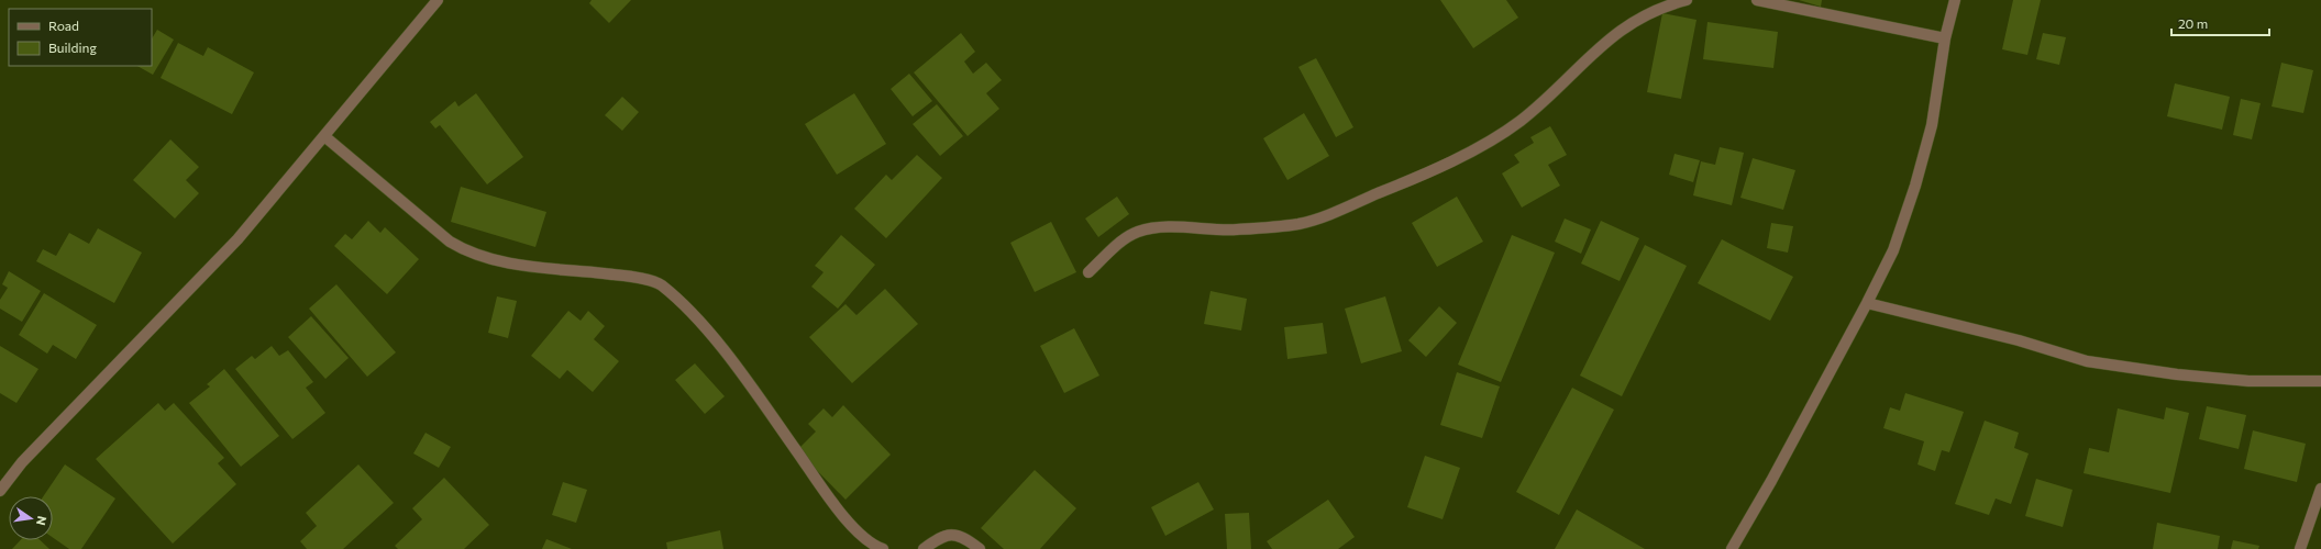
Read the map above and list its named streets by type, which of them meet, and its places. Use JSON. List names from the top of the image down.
{
  "legend": ["Road", "Building"],
  "scale_bar": "20 m",
  "north": "right"
}
